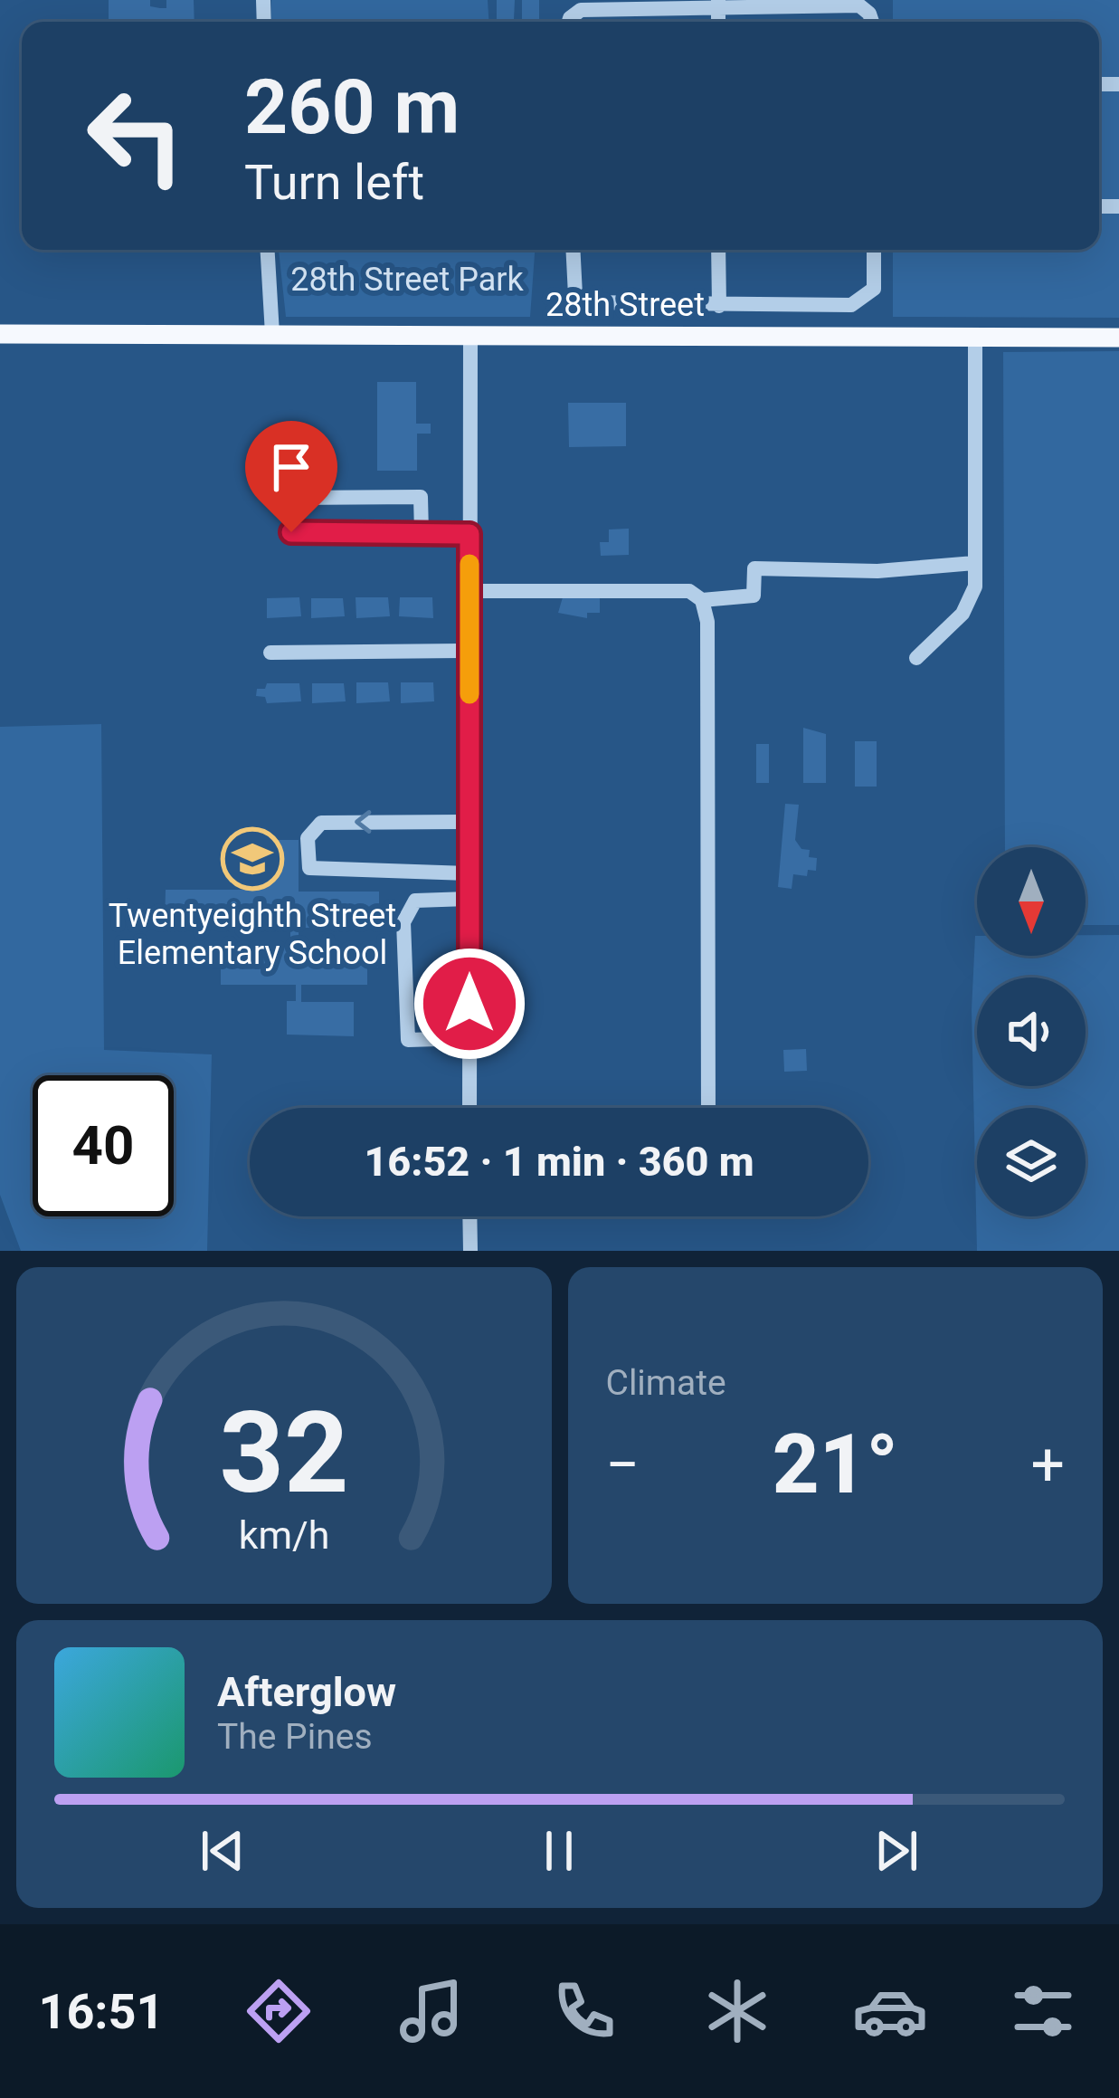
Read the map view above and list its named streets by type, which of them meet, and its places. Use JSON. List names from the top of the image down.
{
  "streets": {
    "main road": ["28th Street"]
  },
  "parks": ["28th Street Park"],
  "places": {
    "school or university": ["Twentyeighth Street Elementary School"]
  },
  "north": "bottom",
  "page": {
    "turn": ["260 m", "Turn left"],
    "limit": "40",
    "trip": "16:52 · 1 min · 360 m",
    "tile": "Climate",
    "heat": ["−", "21°", "+"],
    "song": ["Afterglow", "The Pines"],
    "tabs": "16:51",
    "gauge": ["32", "km/h"]
  }
}
